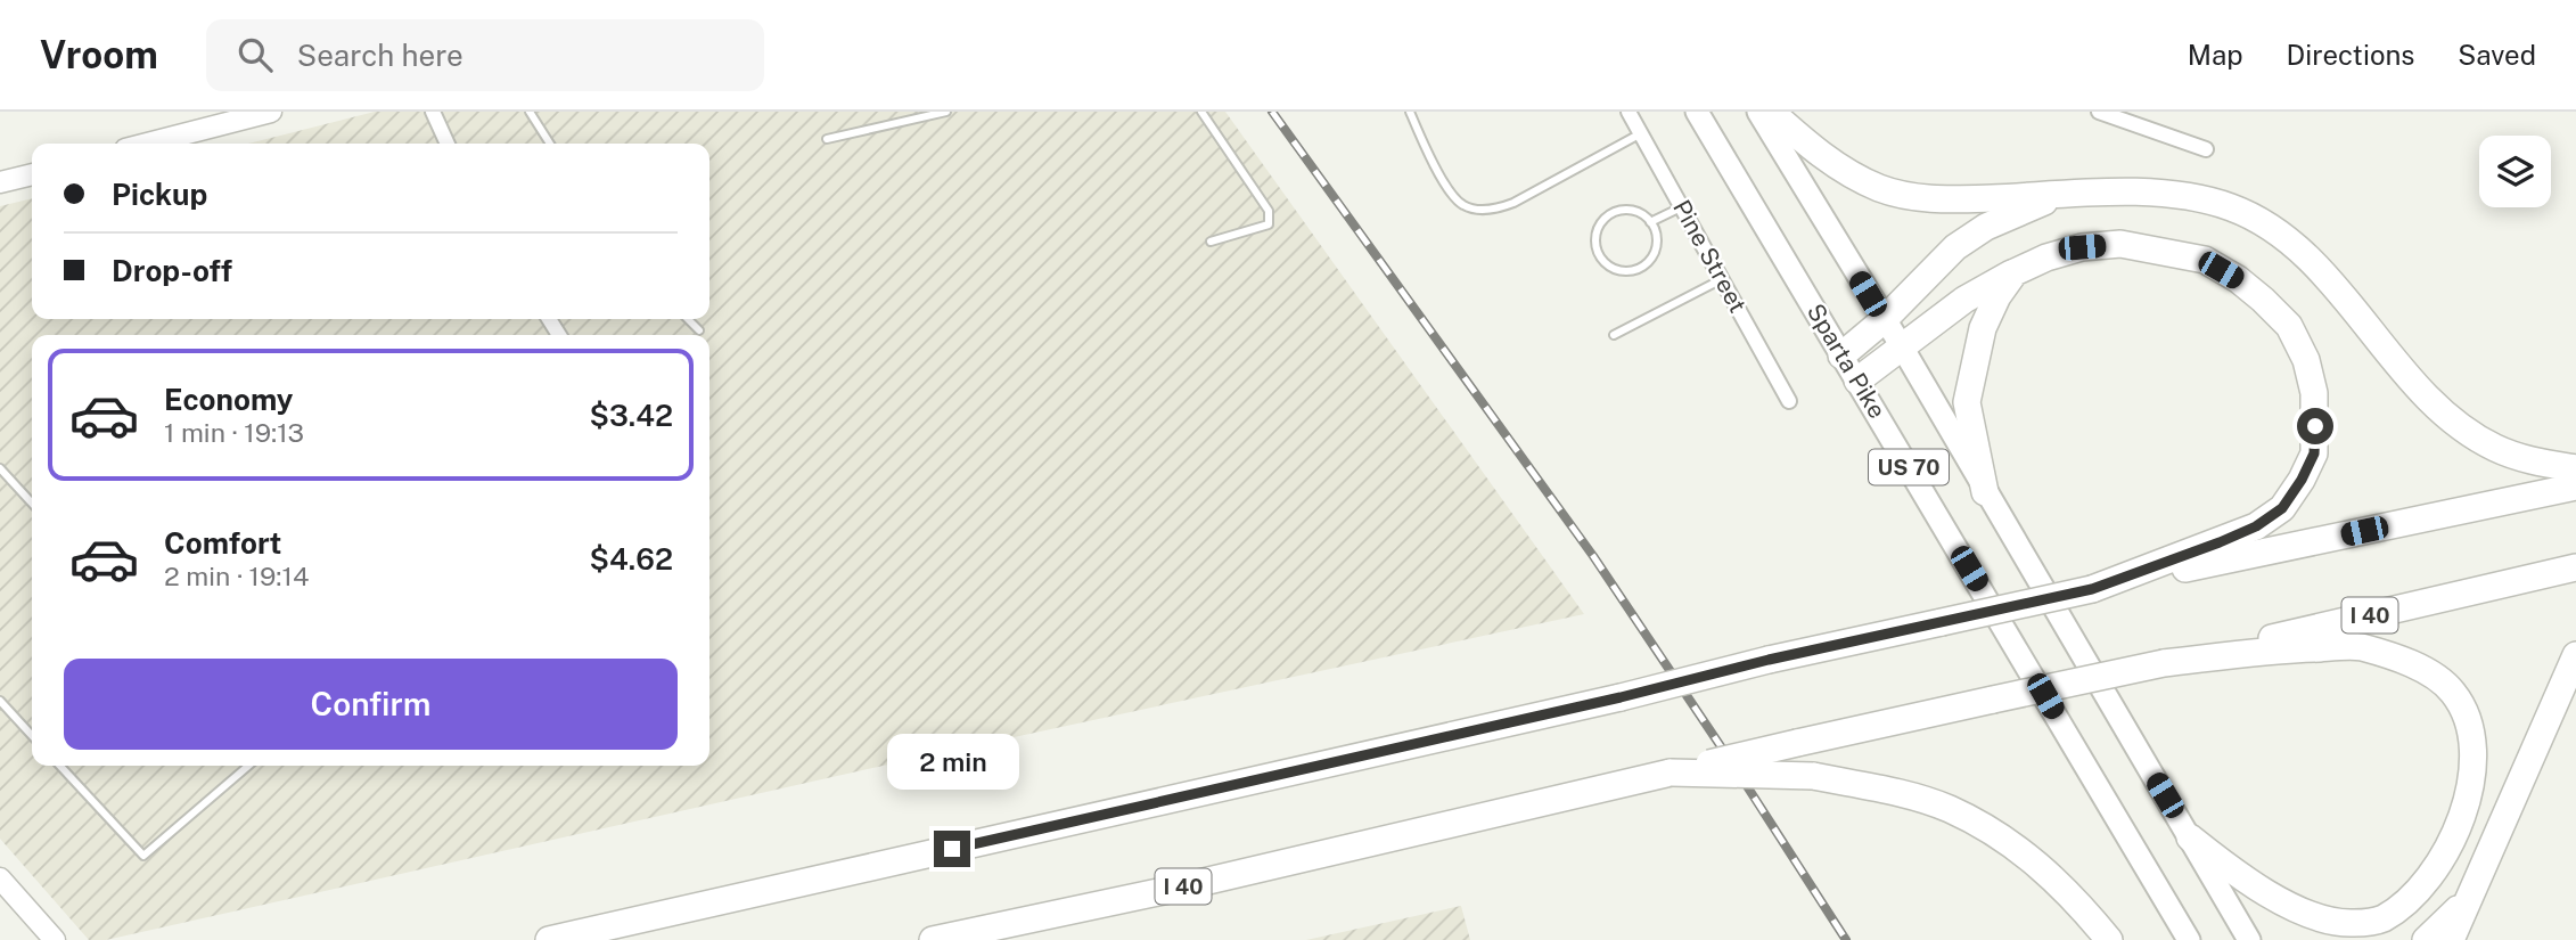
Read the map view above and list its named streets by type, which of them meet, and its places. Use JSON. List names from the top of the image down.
{
  "streets": {
    "highway": ["I 40"],
    "main road": ["Sparta Pike", "US 70"],
    "street": ["Pine Street"]
  },
  "page": {
    "header": "Vroom",
    "search": "Search here",
    "nav": ["Map", "Directions", "Saved"],
    "banner": ["Pickup", "Drop-off"],
    "list": [
      {
        "name": "Economy",
        "note": "1 min · 19:13",
        "value": "$3.42"
      },
      {
        "name": "Comfort",
        "note": "2 min · 19:14",
        "value": "$4.62"
      }
    ],
    "buttons": "Confirm",
    "bubble": "2 min"
  }
}
